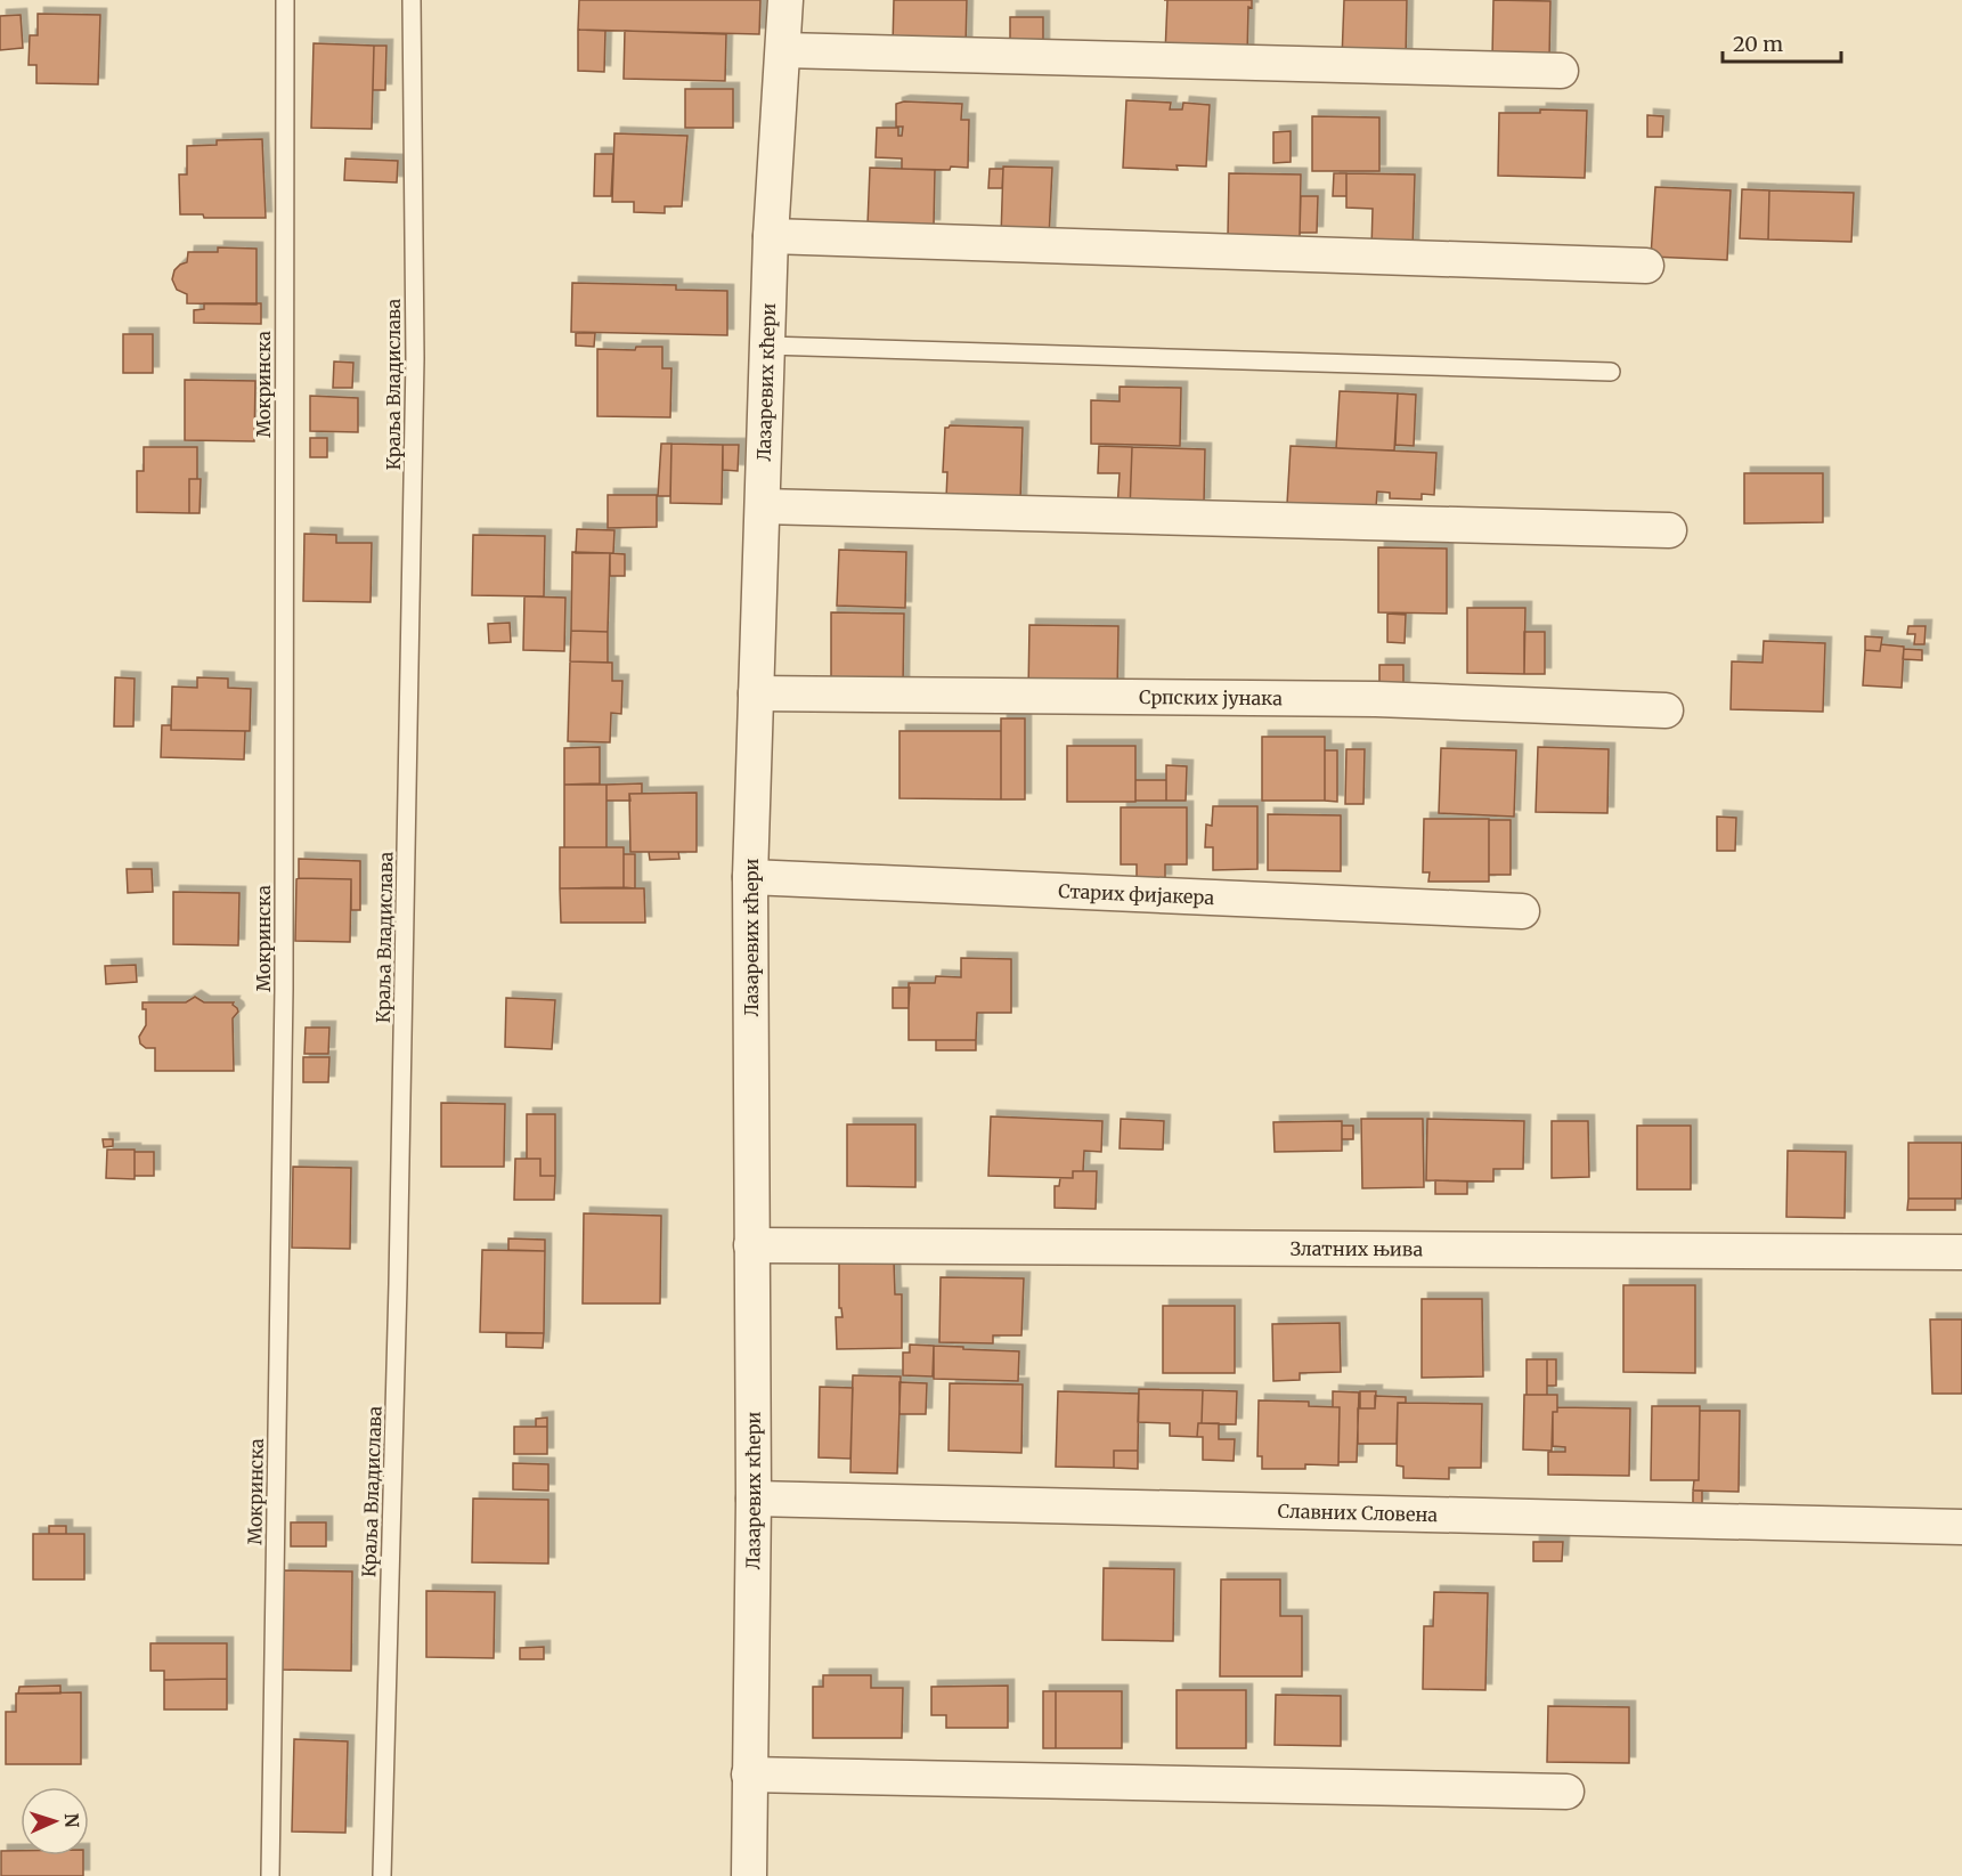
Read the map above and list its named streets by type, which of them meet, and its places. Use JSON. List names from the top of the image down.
{
  "streets": {
    "street": [
      "Лазаревих кћери",
      "Српских јунака",
      "Старих фијакера",
      "Златних њива",
      "Славних Словена"
    ],
    "lane": ["Мокринска", "Краља Владислава"]
  },
  "crossings": [
    ["Лазаревих кћери", "Српских јунака"],
    ["Лазаревих кћери", "Старих фијакера"],
    ["Лазаревих кћери", "Златних њива"],
    ["Лазаревих кћери", "Славних Словена"]
  ],
  "scale_bar": "20 m",
  "north": "right"
}
